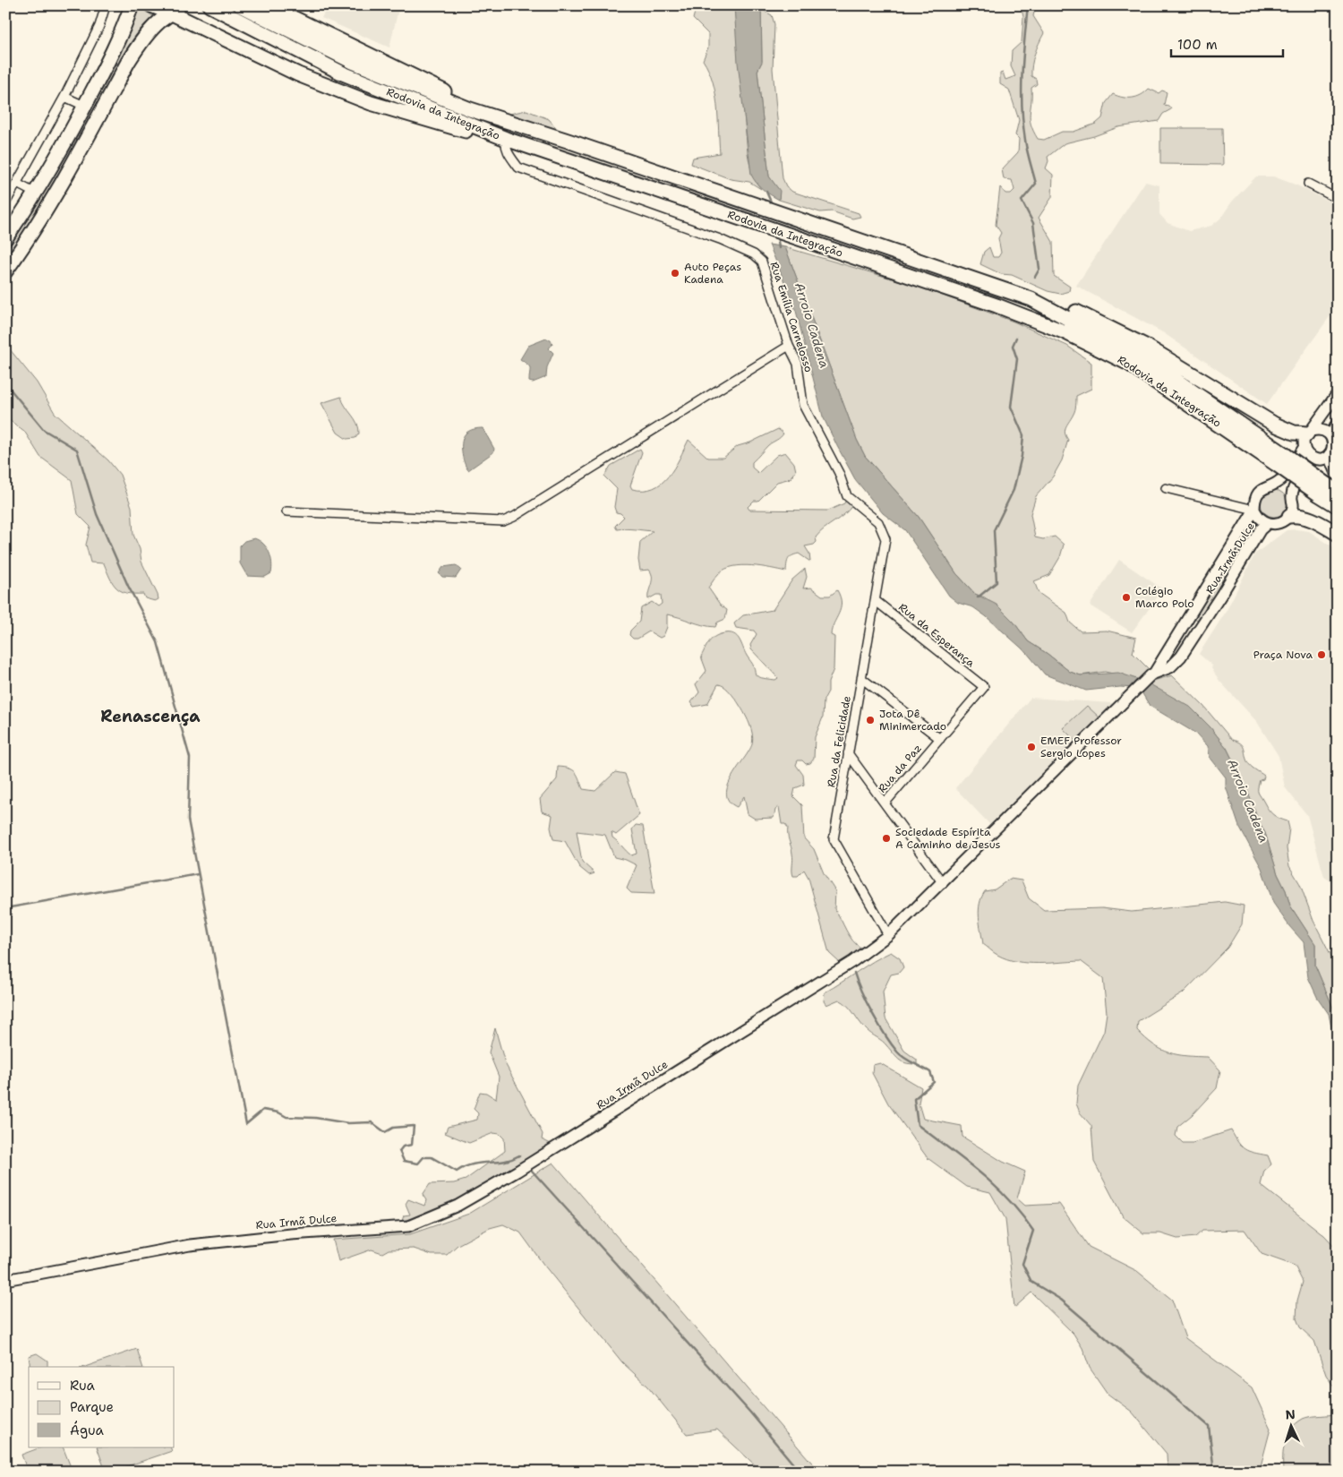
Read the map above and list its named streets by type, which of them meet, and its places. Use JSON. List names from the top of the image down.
{
  "streets": {
    "highway": ["Rodovia da Integração"],
    "street": [
      "Rua Emília Carnelosso",
      "Rua Irmã Dulce",
      "Rua da Esperança",
      "Rua da Felicidade",
      "Rua da Paz"
    ]
  },
  "crossings": [
    ["Rodovia da Integração", "Rua Emília Carnelosso"],
    ["Rua Emília Carnelosso", "Rua da Felicidade"],
    ["Rua Irmã Dulce", "Rua da Felicidade"],
    ["Rua da Esperança", "Rua da Felicidade"],
    ["Rua da Esperança", "Rua da Paz"]
  ],
  "districts": ["Renascença"],
  "water": ["Arroio Cadena"],
  "places": [
    "Auto Peças Kadena",
    "Colégio Marco Polo",
    "Praça Nova",
    "Jota Dê Minimercado",
    "EMEF Professor Sergio Lopes",
    "Sociedade Espírita A Caminho de Jesus"
  ],
  "legend": ["Rua", "Parque", "Água"],
  "scale_bar": "100 m",
  "north": "top"
}
